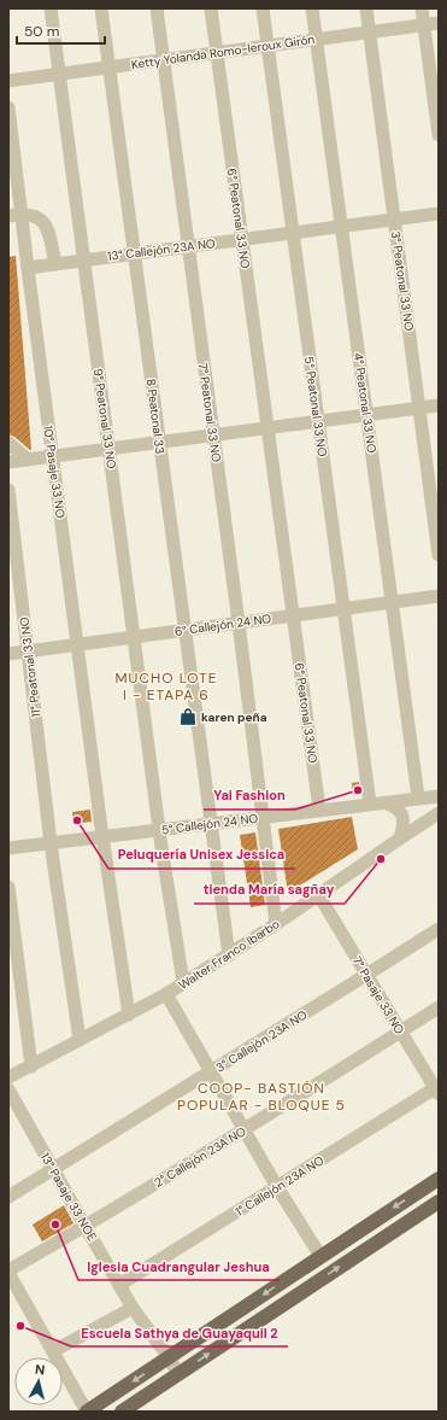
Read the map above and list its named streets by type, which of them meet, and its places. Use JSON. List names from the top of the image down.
{
  "streets": {
    "street": [
      "Ketty Yolanda Romo-leroux Girón",
      "6° Peatonal 33 NO",
      "13° Callejón 23A NO",
      "3° Peatonal 33 NO",
      "4° Peatonal 33 NO",
      "5° Peatonal 33 NO",
      "7° Peatonal 33 NO",
      "8 Peatonal 33",
      "9° Peatonal 33 NO",
      "10° Pasaje 33 NO",
      "6° Callejón 24 NO",
      "11° Peatonal 33 NO",
      "5° Callejón 24 NO",
      "Walter Franco Ibarbo",
      "7° Pasaje 33 NO",
      "3° Callejón 23A NO",
      "2° Callejón 23A NO",
      "1° Callejón 23A NO",
      "13° Pasaje 33 NOE"
    ]
  },
  "crossings": [
    ["Ketty Yolanda Romo-leroux Girón", "6° Peatonal 33 NO"],
    ["Ketty Yolanda Romo-leroux Girón", "3° Peatonal 33 NO"],
    ["Ketty Yolanda Romo-leroux Girón", "4° Peatonal 33 NO"],
    ["Ketty Yolanda Romo-leroux Girón", "5° Peatonal 33 NO"],
    ["Ketty Yolanda Romo-leroux Girón", "7° Peatonal 33 NO"],
    ["Ketty Yolanda Romo-leroux Girón", "8 Peatonal 33"],
    ["Ketty Yolanda Romo-leroux Girón", "9° Peatonal 33 NO"],
    ["6° Peatonal 33 NO", "13° Callejón 23A NO"],
    ["6° Peatonal 33 NO", "6° Callejón 24 NO"],
    ["6° Peatonal 33 NO", "5° Callejón 24 NO"],
    ["13° Callejón 23A NO", "3° Peatonal 33 NO"],
    ["13° Callejón 23A NO", "4° Peatonal 33 NO"],
    ["13° Callejón 23A NO", "5° Peatonal 33 NO"],
    ["13° Callejón 23A NO", "7° Peatonal 33 NO"],
    ["13° Callejón 23A NO", "8 Peatonal 33"],
    ["13° Callejón 23A NO", "9° Peatonal 33 NO"],
    ["13° Callejón 23A NO", "10° Pasaje 33 NO"],
    ["4° Peatonal 33 NO", "6° Callejón 24 NO"],
    ["4° Peatonal 33 NO", "5° Callejón 24 NO"],
    ["5° Peatonal 33 NO", "6° Callejón 24 NO"],
    ["5° Peatonal 33 NO", "5° Callejón 24 NO"],
    ["7° Peatonal 33 NO", "6° Callejón 24 NO"],
    ["7° Peatonal 33 NO", "5° Callejón 24 NO"],
    ["7° Peatonal 33 NO", "Walter Franco Ibarbo"],
    ["8 Peatonal 33", "6° Callejón 24 NO"],
    ["8 Peatonal 33", "5° Callejón 24 NO"],
    ["8 Peatonal 33", "Walter Franco Ibarbo"],
    ["9° Peatonal 33 NO", "6° Callejón 24 NO"],
    ["9° Peatonal 33 NO", "5° Callejón 24 NO"],
    ["9° Peatonal 33 NO", "Walter Franco Ibarbo"],
    ["10° Pasaje 33 NO", "6° Callejón 24 NO"],
    ["10° Pasaje 33 NO", "5° Callejón 24 NO"],
    ["10° Pasaje 33 NO", "Walter Franco Ibarbo"],
    ["6° Callejón 24 NO", "11° Peatonal 33 NO"],
    ["11° Peatonal 33 NO", "5° Callejón 24 NO"],
    ["11° Peatonal 33 NO", "Walter Franco Ibarbo"],
    ["Walter Franco Ibarbo", "7° Pasaje 33 NO"],
    ["7° Pasaje 33 NO", "3° Callejón 23A NO"],
    ["7° Pasaje 33 NO", "2° Callejón 23A NO"],
    ["7° Pasaje 33 NO", "1° Callejón 23A NO"],
    ["3° Callejón 23A NO", "13° Pasaje 33 NOE"],
    ["2° Callejón 23A NO", "13° Pasaje 33 NOE"],
    ["1° Callejón 23A NO", "13° Pasaje 33 NOE"]
  ],
  "districts": ["MUCHO LOTE I - ETAPA 6", "COOP- BASTIÓN POPULAR - BLOQUE 5"],
  "places": {
    "shop": ["karen peña"],
    "other": [
      "Yai Fashion",
      "Peluquería Unisex Jessica",
      "tienda María sagñay",
      "Iglesia Cuadrangular Jeshua",
      "Escuela Sathya de Guayaquil 2"
    ]
  },
  "scale_bar": "50 m",
  "north": "top"
}
